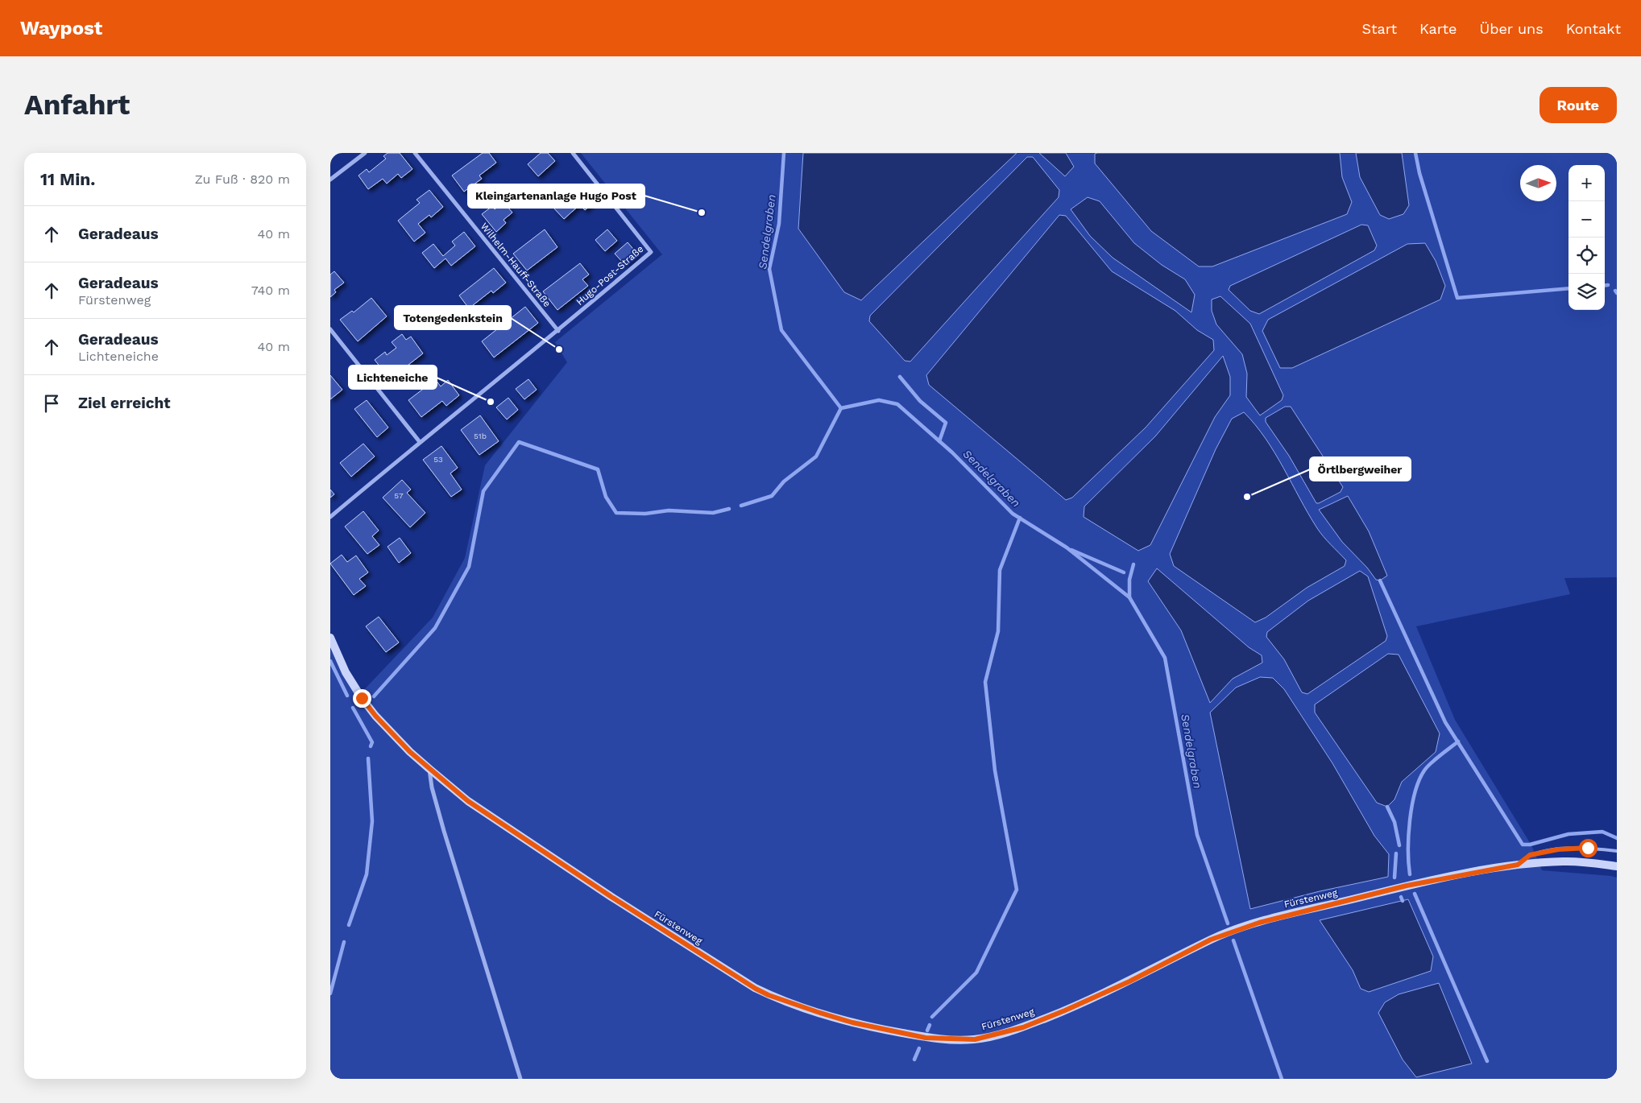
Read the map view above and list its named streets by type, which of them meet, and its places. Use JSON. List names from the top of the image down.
{
  "streets": {
    "street": ["Wilhelm-Hauff-Straße", "Hugo-Post-Straße", "Fürstenweg"]
  },
  "crossings": [
    ["Wilhelm-Hauff-Straße", "Hugo-Post-Straße"]
  ],
  "water": ["Sendelgraben"],
  "places": [
    "Kleingartenanlage Hugo Post",
    "Totengedenkstein",
    "Lichteneiche",
    "Örtlbergweiher"
  ],
  "house_numbers": ["51b", "53", "57"],
  "north": "right",
  "page": {
    "header": "Waypost",
    "nav": [
      "Start",
      "Karte",
      "Über uns",
      "Kontakt"
    ],
    "buttons": "Route",
    "title": "Anfahrt",
    "heading": ["11 Min.", "Zu Fuß · 820 m"],
    "map_buttons": ["+", "−"],
    "list": [
      ["Geradeaus", "40 m"],
      ["Geradeaus", "Fürstenweg", "740 m"],
      ["Geradeaus", "Lichteneiche", "40 m"],
      "Ziel erreicht"
    ]
  }
}
